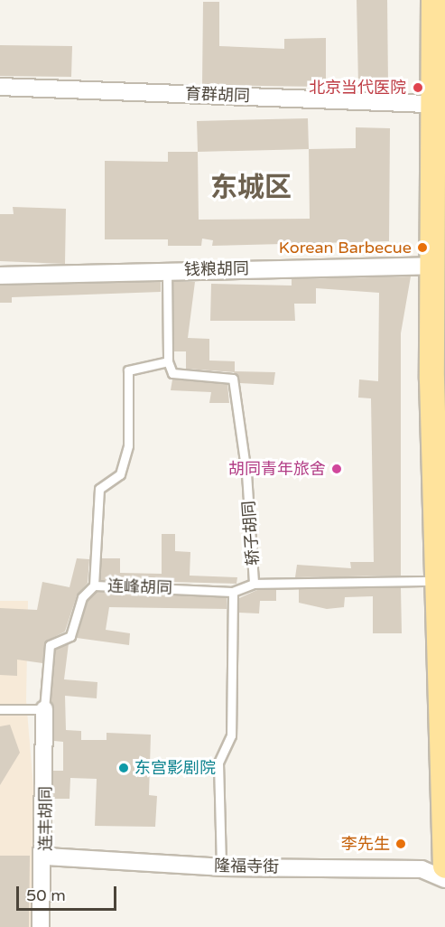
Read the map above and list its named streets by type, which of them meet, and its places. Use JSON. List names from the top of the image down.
{
  "streets": {
    "street": [
      "育群胡同",
      "钱粮胡同",
      "连丰胡同",
      "隆福寺街"
    ],
    "lane": ["轿子胡同", "连峰胡同"]
  },
  "crossings": [
    ["轿子胡同", "连峰胡同"],
    ["连峰胡同", "连丰胡同"],
    ["连丰胡同", "隆福寺街"]
  ],
  "districts": ["东城区"],
  "places": [
    "北京当代医院",
    "Korean Barbecue",
    "胡同青年旅舍",
    "东宫影剧院",
    "李先生"
  ],
  "scale_bar": "50 m"
}
